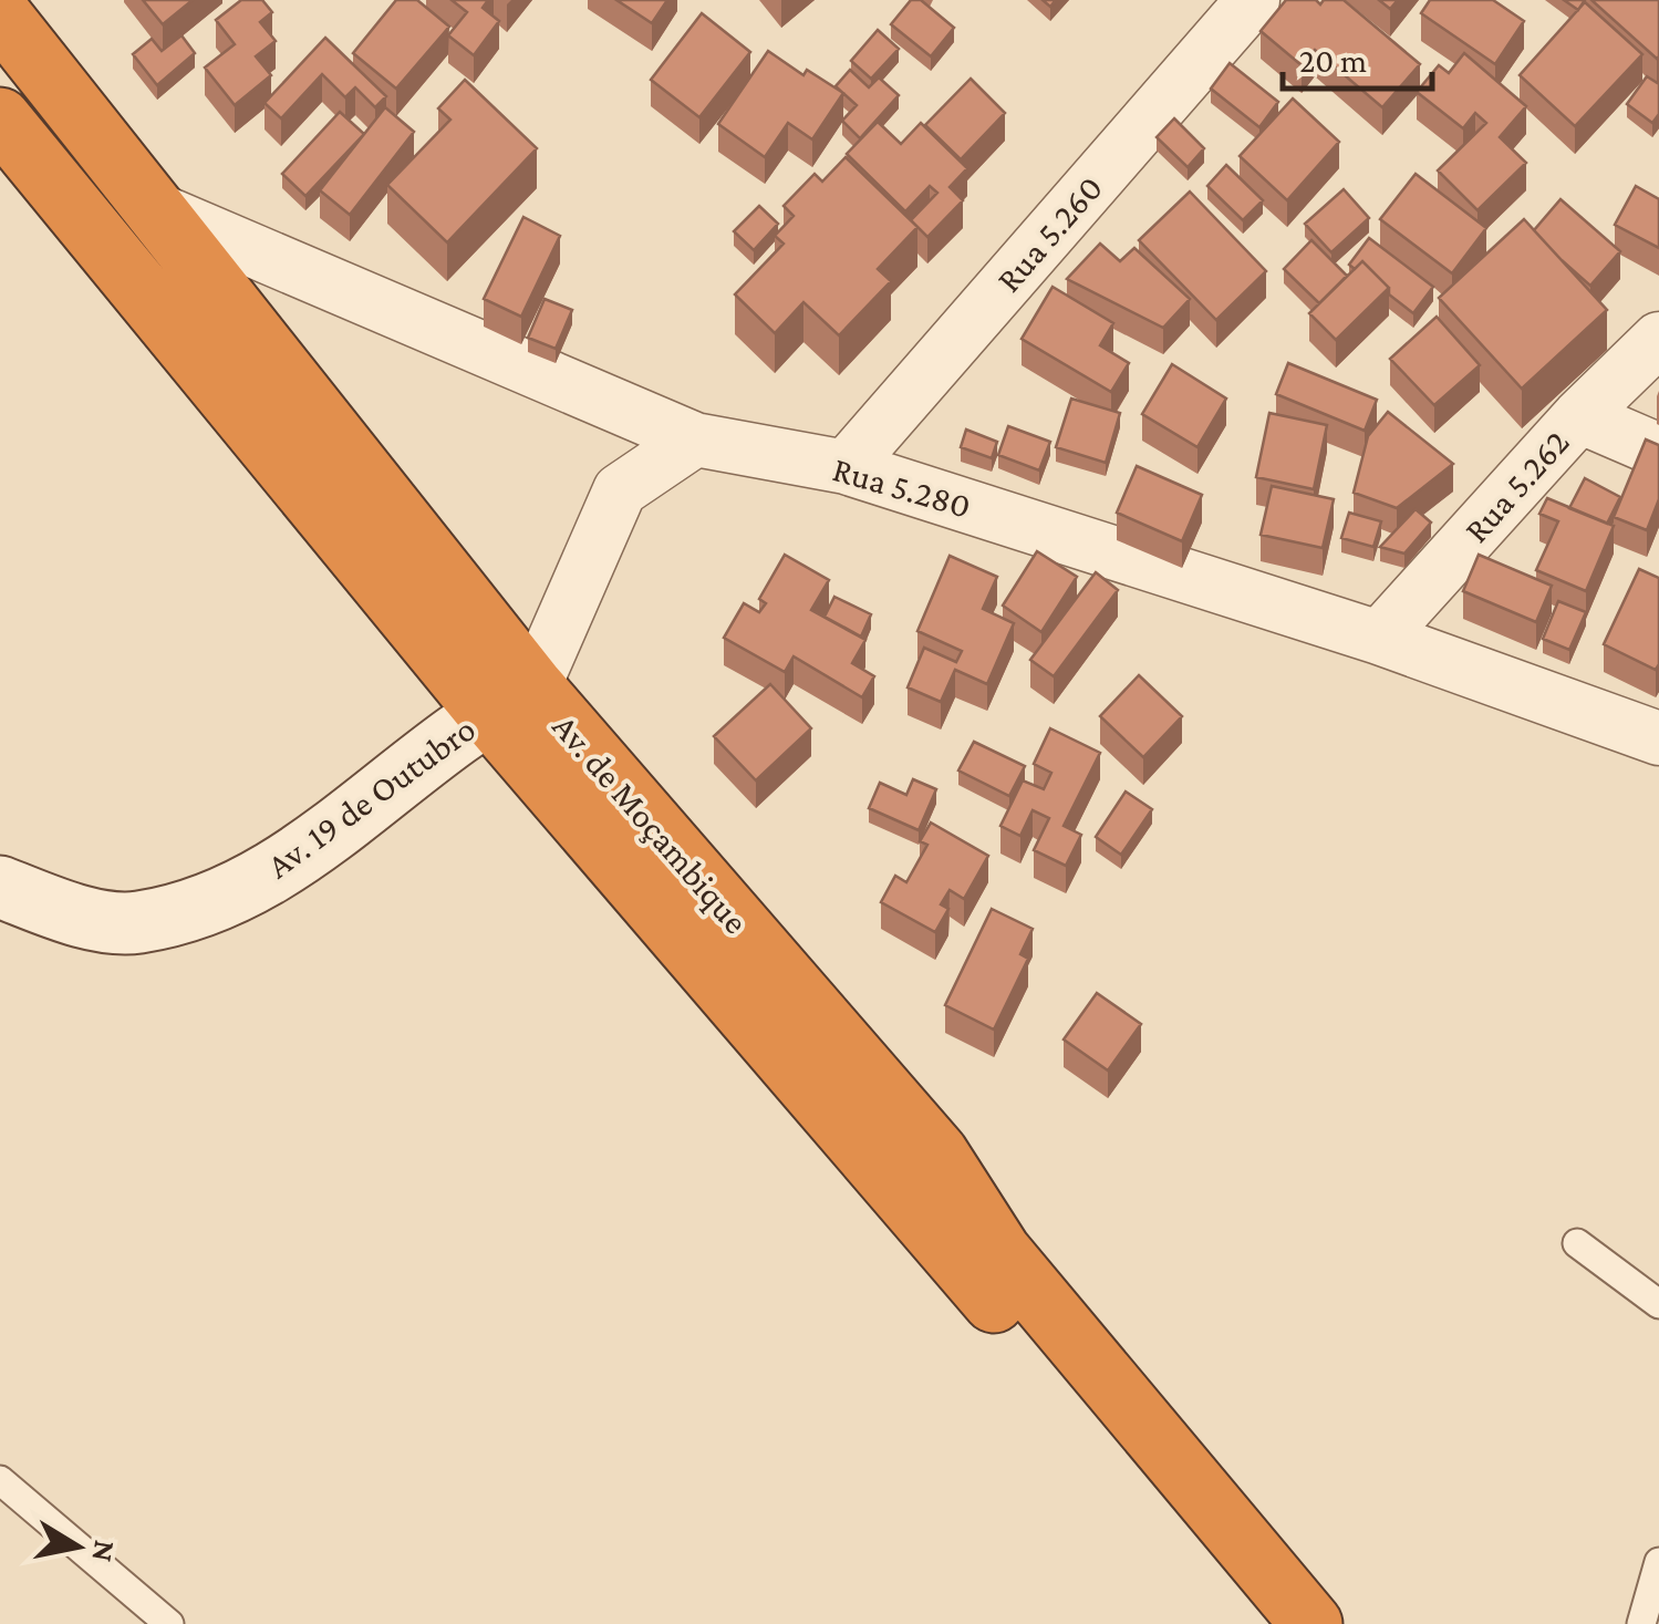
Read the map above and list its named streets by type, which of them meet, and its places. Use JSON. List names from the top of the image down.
{
  "streets": {
    "highway": ["Av. de Moçambique"],
    "street": [
      "Rua 5.260",
      "Rua 5.262",
      "Rua 5.280",
      "Av. 19 de Outubro"
    ]
  },
  "crossings": [
    ["Rua 5.260", "Rua 5.280"],
    ["Rua 5.262", "Rua 5.280"],
    ["Rua 5.280", "Av. de Moçambique"],
    ["Av. 19 de Outubro", "Av. de Moçambique"]
  ],
  "scale_bar": "20 m",
  "north": "right"
}
